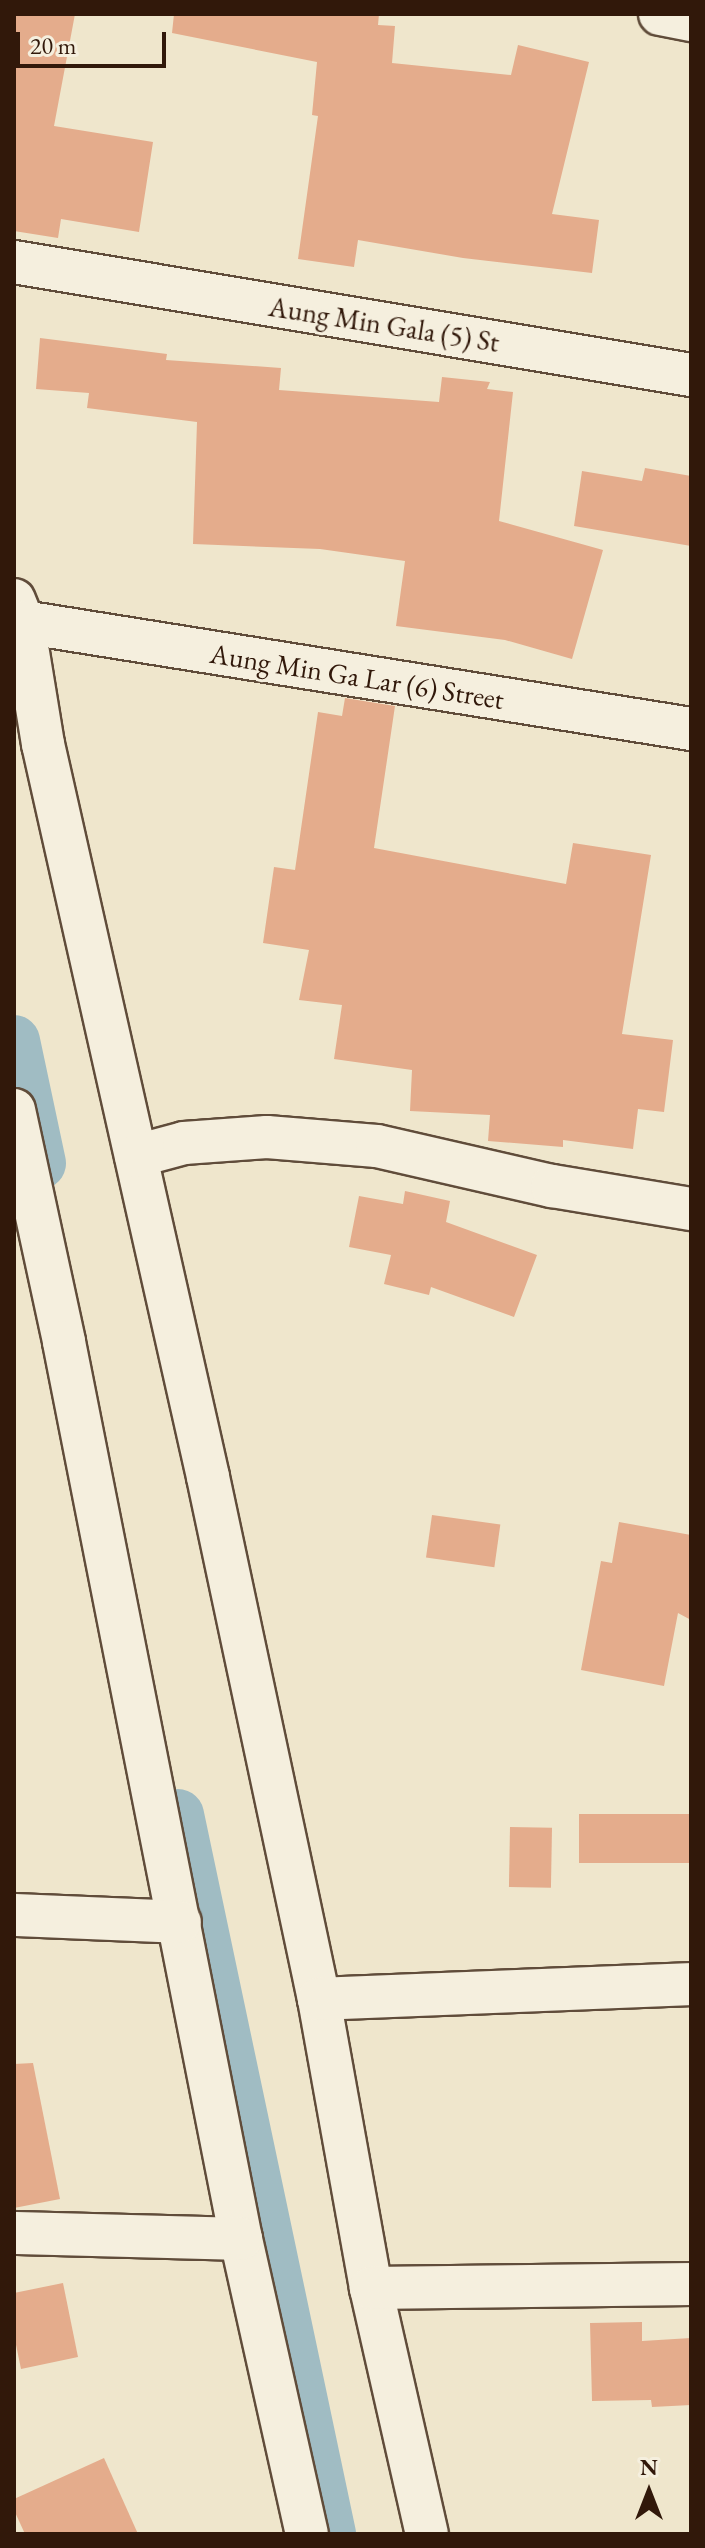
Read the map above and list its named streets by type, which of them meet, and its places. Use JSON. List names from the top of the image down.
{
  "streets": {
    "street": ["Aung Min Gala (5) St", "Aung Min Ga Lar (6) Street"]
  },
  "scale_bar": "20 m",
  "north": "top"
}
